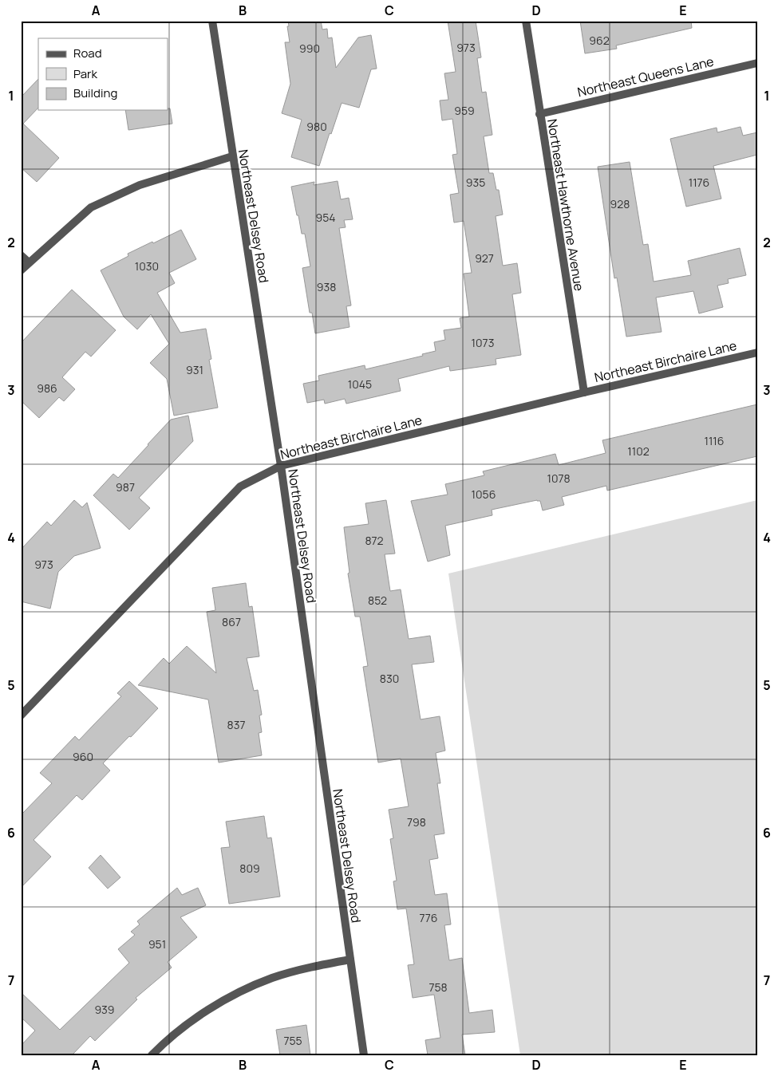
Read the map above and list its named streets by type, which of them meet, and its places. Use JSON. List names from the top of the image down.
{
  "streets": {
    "street": [
      "Northeast Queens Lane",
      "Northeast Hawthorne Avenue",
      "Northeast Delsey Road",
      "Northeast Birchaire Lane"
    ]
  },
  "crossings": [
    ["Northeast Queens Lane", "Northeast Hawthorne Avenue"],
    ["Northeast Hawthorne Avenue", "Northeast Birchaire Lane"],
    ["Northeast Delsey Road", "Northeast Birchaire Lane"]
  ],
  "house_numbers": [
    "962",
    "973",
    "990",
    "959",
    "980",
    "935",
    "1176",
    "928",
    "954",
    "927",
    "1030",
    "938",
    "1073",
    "931",
    "1045",
    "986",
    "1116",
    "1102",
    "1078",
    "987",
    "1056",
    "872",
    "973",
    "852",
    "867",
    "830",
    "837",
    "960",
    "798",
    "809",
    "776",
    "951",
    "758",
    "939",
    "755"
  ],
  "legend": ["Road", "Park", "Building"],
  "grid": {
    "columns": [
      "A",
      "B",
      "C",
      "D",
      "E"
    ],
    "rows": [
      "1",
      "2",
      "3",
      "4",
      "5",
      "6",
      "7"
    ]
  }
}
